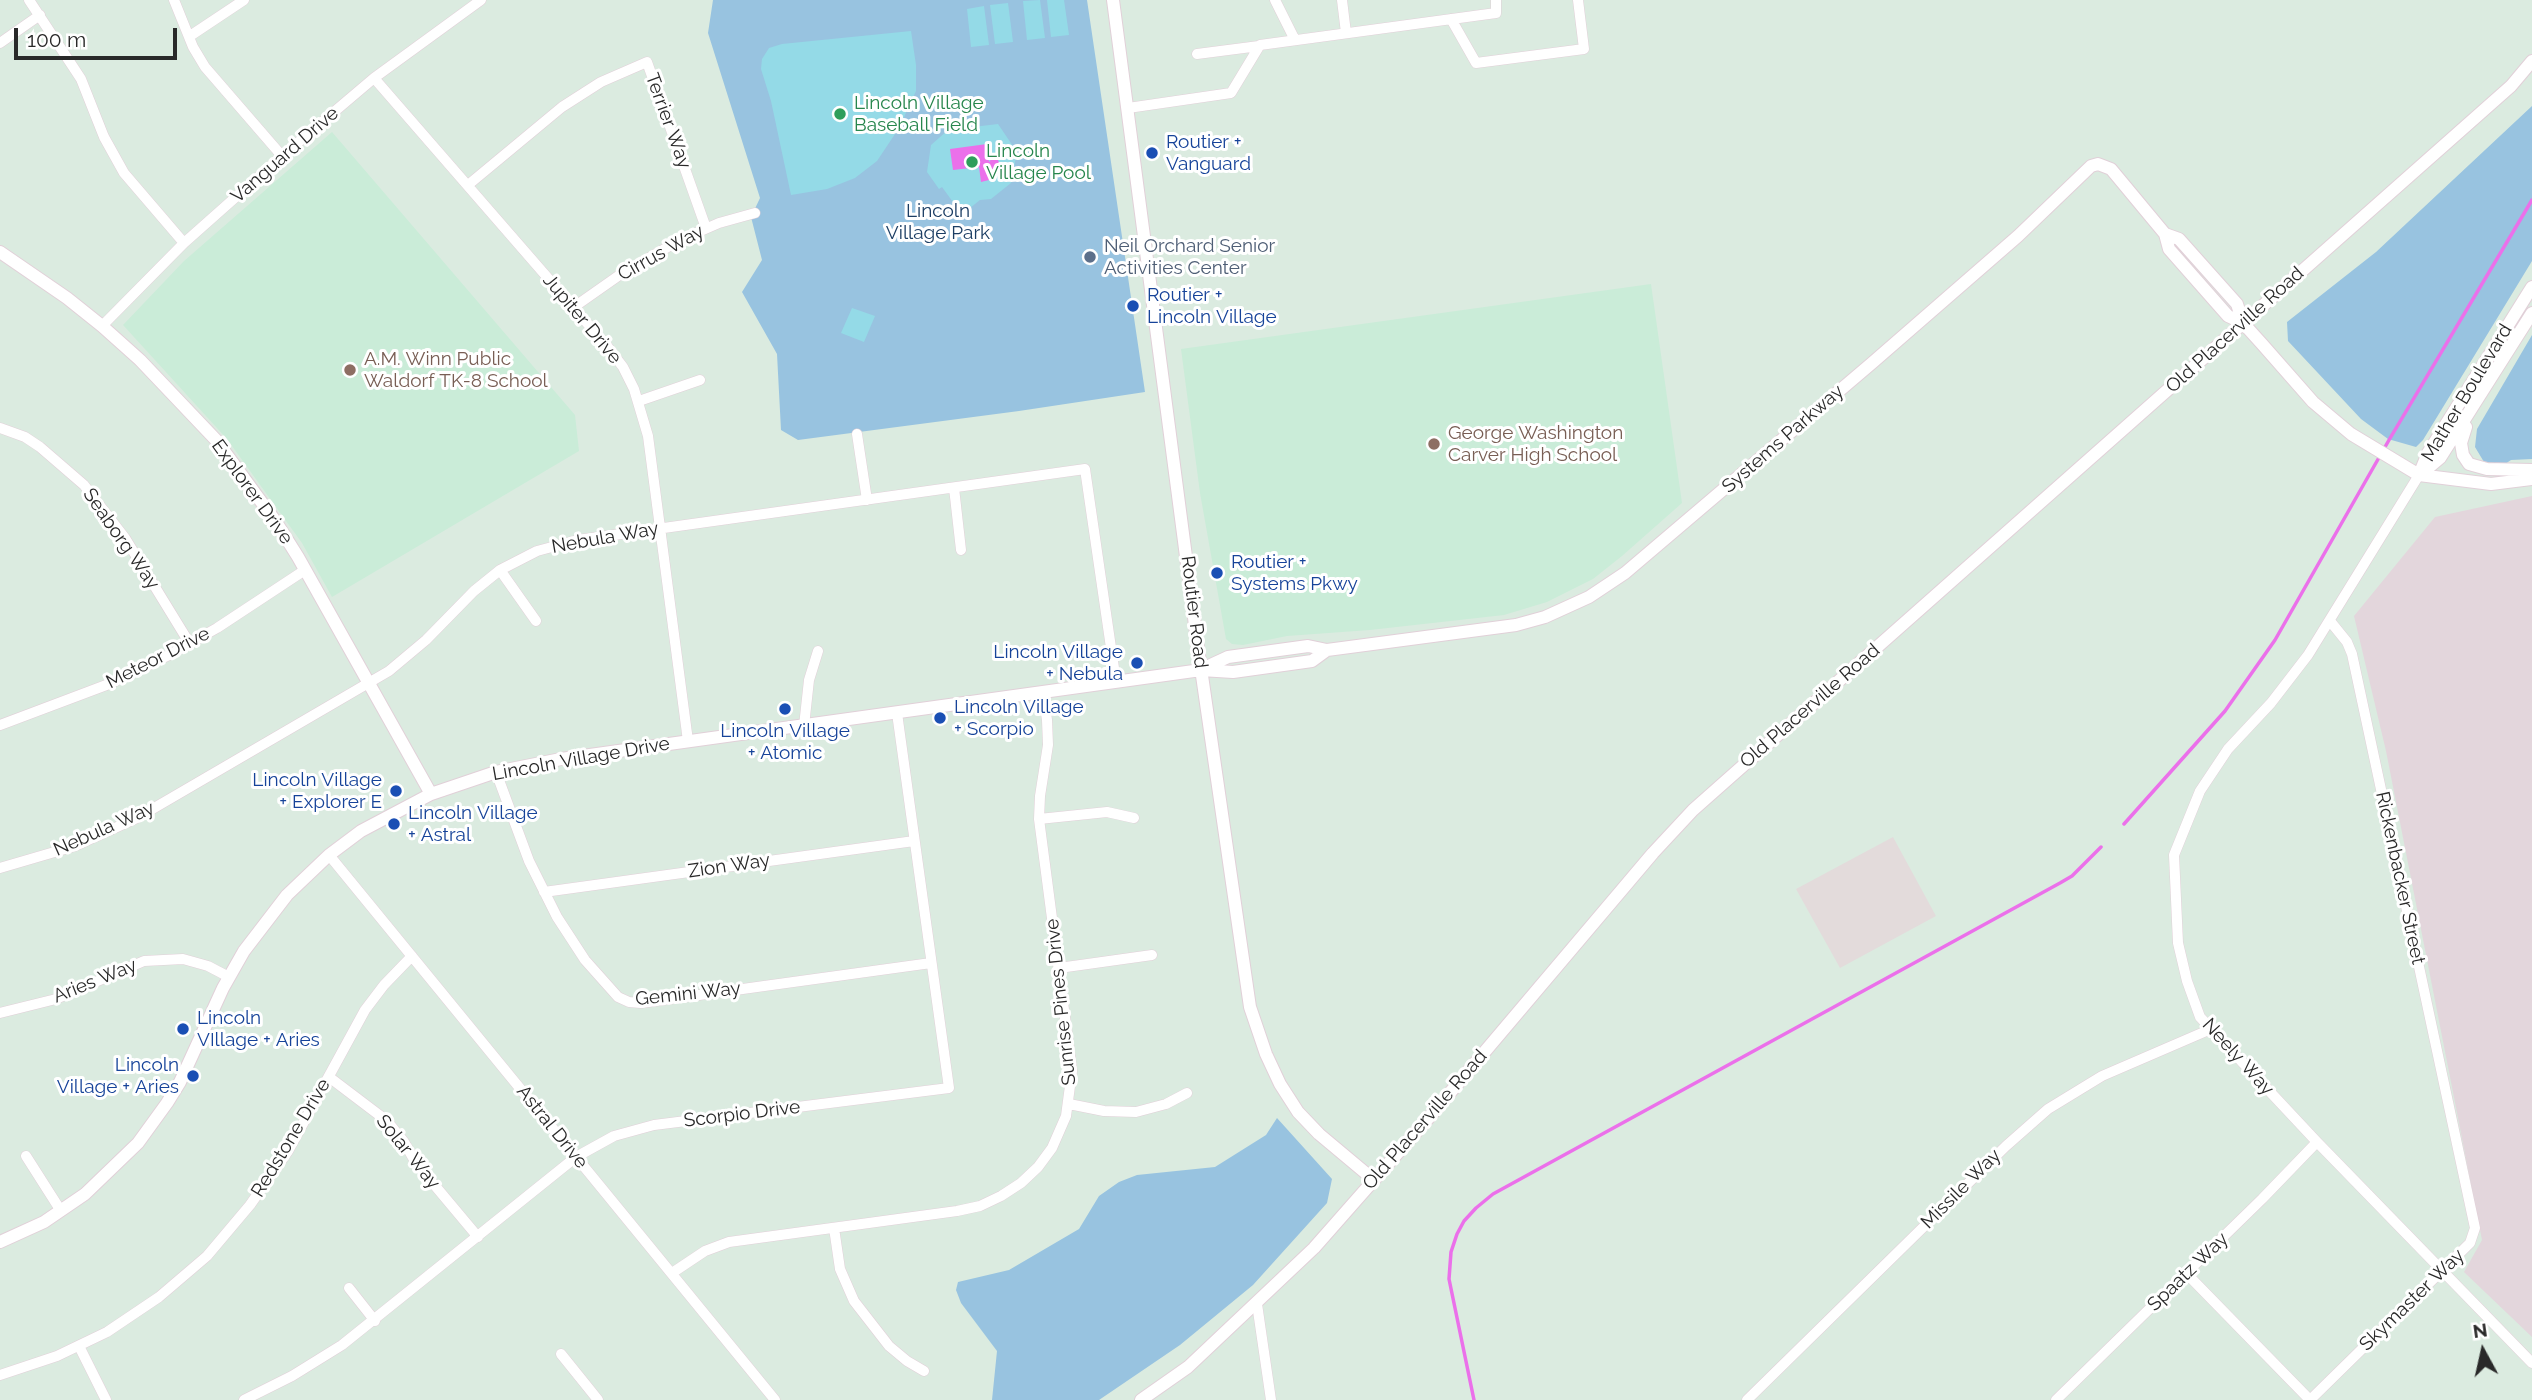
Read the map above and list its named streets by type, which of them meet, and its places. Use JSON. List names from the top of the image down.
{
  "streets": {
    "street": [
      "Terrier Way",
      "Vanguard Drive",
      "Cirrus Way",
      "Jupiter Drive",
      "Old Placerville Road",
      "Mather Boulevard",
      "Systems Parkway",
      "Explorer Drive",
      "Nebula Way",
      "Seaborg Way",
      "Routier Road",
      "Meteor Drive",
      "Lincoln Village Drive",
      "Zion Way",
      "Rickenbacker Street",
      "Aries Way",
      "Gemini Way",
      "Sunrise Pines Drive",
      "Neely Way",
      "Scorpio Drive",
      "Astral Drive",
      "Redstone Drive",
      "Solar Way",
      "Missile Way",
      "Spaatz Way",
      "Skymaster Way"
    ]
  },
  "crossings": [
    ["Terrier Way", "Cirrus Way"],
    ["Terrier Way", "Jupiter Drive"],
    ["Vanguard Drive", "Jupiter Drive"],
    ["Vanguard Drive", "Explorer Drive"],
    ["Cirrus Way", "Jupiter Drive"],
    ["Jupiter Drive", "Nebula Way"],
    ["Jupiter Drive", "Lincoln Village Drive"],
    ["Old Placerville Road", "Systems Parkway"],
    ["Old Placerville Road", "Routier Road"],
    ["Mather Boulevard", "Systems Parkway"],
    ["Mather Boulevard", "Neely Way"],
    ["Systems Parkway", "Routier Road"],
    ["Systems Parkway", "Lincoln Village Drive"],
    ["Systems Parkway", "Neely Way"],
    ["Explorer Drive", "Nebula Way"],
    ["Explorer Drive", "Meteor Drive"],
    ["Explorer Drive", "Lincoln Village Drive"],
    ["Nebula Way", "Lincoln Village Drive"],
    ["Seaborg Way", "Meteor Drive"],
    ["Routier Road", "Lincoln Village Drive"],
    ["Lincoln Village Drive", "Aries Way"],
    ["Lincoln Village Drive", "Gemini Way"],
    ["Lincoln Village Drive", "Sunrise Pines Drive"],
    ["Lincoln Village Drive", "Scorpio Drive"],
    ["Lincoln Village Drive", "Astral Drive"],
    ["Zion Way", "Gemini Way"],
    ["Zion Way", "Scorpio Drive"],
    ["Rickenbacker Street", "Neely Way"],
    ["Rickenbacker Street", "Skymaster Way"],
    ["Gemini Way", "Scorpio Drive"],
    ["Sunrise Pines Drive", "Astral Drive"],
    ["Neely Way", "Missile Way"],
    ["Neely Way", "Spaatz Way"],
    ["Neely Way", "Skymaster Way"],
    ["Scorpio Drive", "Astral Drive"],
    ["Scorpio Drive", "Solar Way"],
    ["Astral Drive", "Redstone Drive"],
    ["Redstone Drive", "Solar Way"]
  ],
  "parks": ["Lincoln Village Park"],
  "places": [
    "Lincoln Village Baseball Field",
    "Routier + Vanguard",
    "Lincoln Village Pool",
    "Neil Orchard Senior Activities Center",
    "Routier + Lincoln Village",
    "A.M. Winn Public Waldorf TK-8 School",
    "George Washington Carver High School",
    "Routier + Systems Pkwy",
    "Lincoln Village + Nebula",
    "Lincoln Village + Atomic",
    "Lincoln Village + Scorpio",
    "Lincoln Village + Explorer E",
    "Lincoln Village + Astral",
    "Lincoln VIllage + Aries",
    "Lincoln Village + Aries"
  ],
  "scale_bar": "100 m",
  "north": "top"
}
